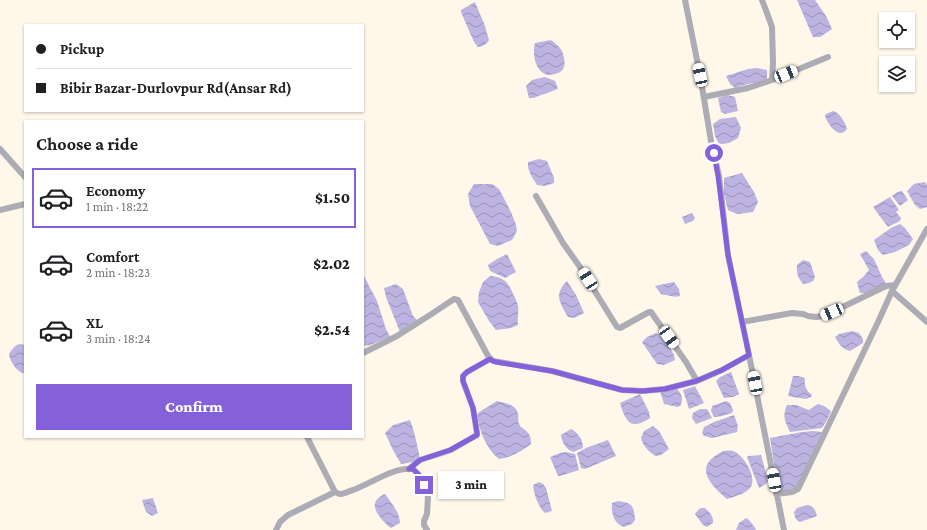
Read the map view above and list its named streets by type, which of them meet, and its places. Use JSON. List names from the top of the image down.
{
  "page": {
    "banner": ["Pickup", "Bibir Bazar-Durlovpur Rd(Ansar Rd)"],
    "heading": "Choose a ride",
    "list": [
      {
        "name": "Economy",
        "note": "1 min · 18:22",
        "value": "$1.50"
      },
      {
        "name": "Comfort",
        "note": "2 min · 18:23",
        "value": "$2.02"
      },
      {
        "name": "XL",
        "note": "3 min · 18:24",
        "value": "$2.54"
      }
    ],
    "buttons": "Confirm",
    "bubble": "3 min"
  }
}
